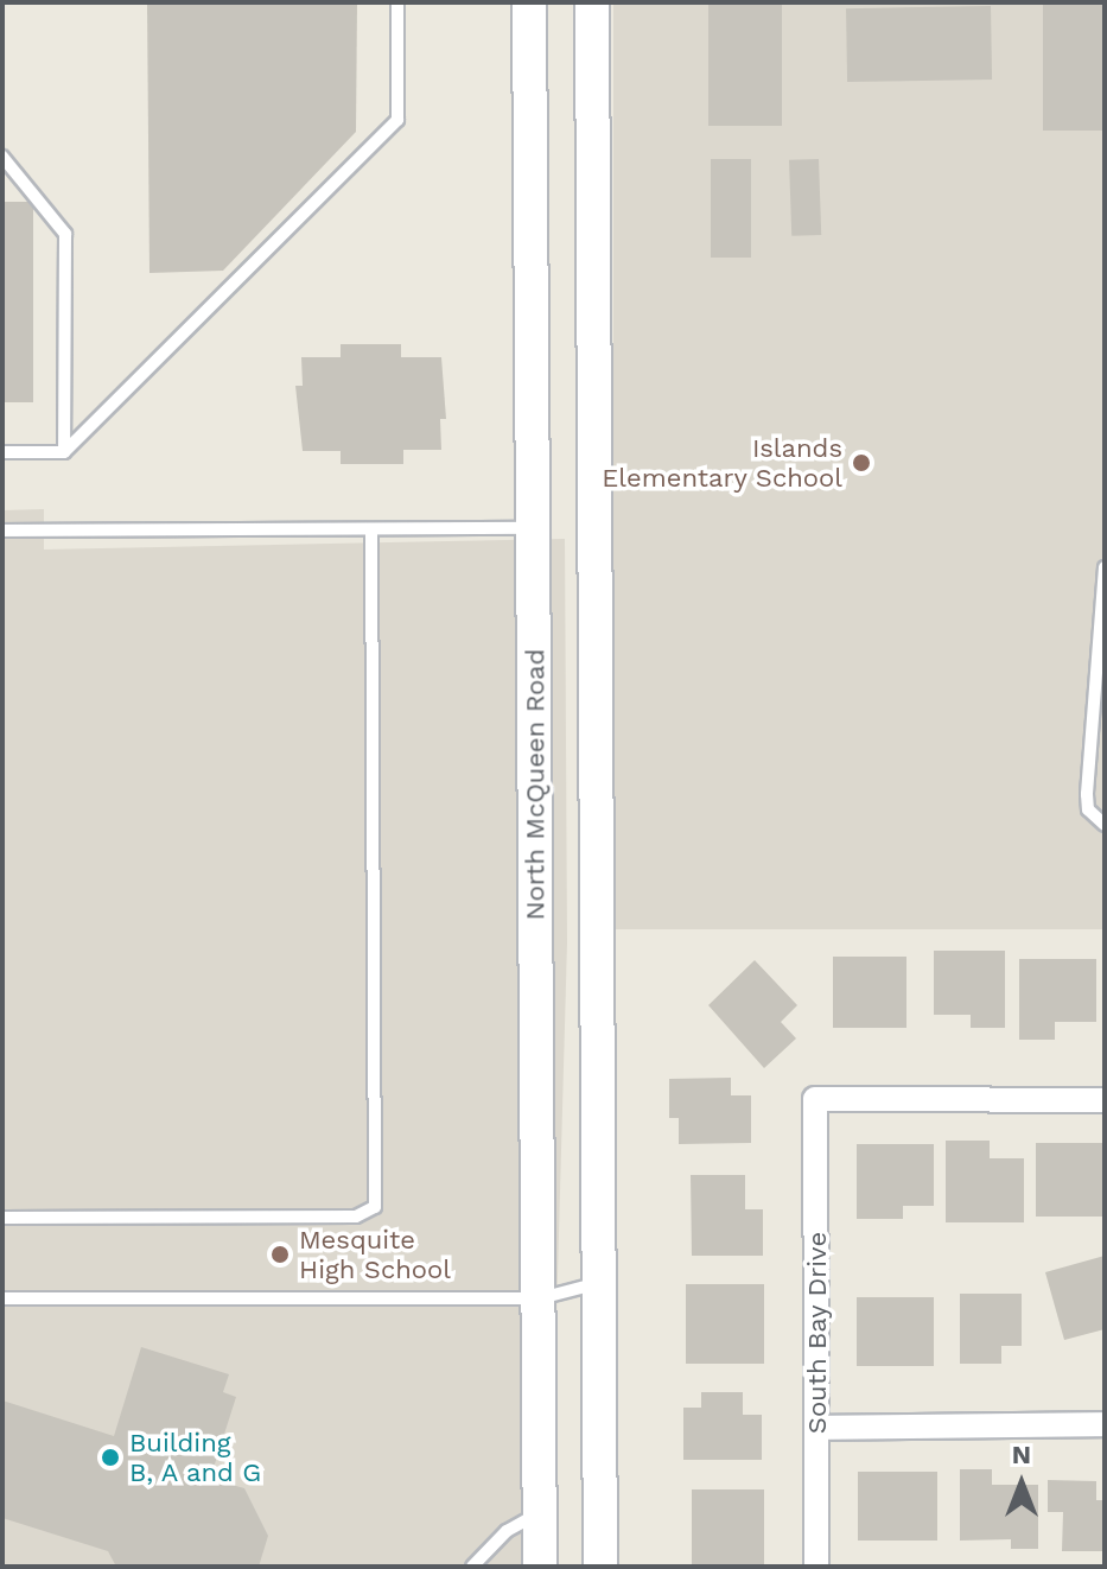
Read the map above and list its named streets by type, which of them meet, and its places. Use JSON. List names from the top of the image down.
{
  "streets": {
    "main road": ["North McQueen Road"],
    "street": ["South Bay Drive"]
  },
  "places": ["Islands Elementary School", "Mesquite High School", "Building B, A and G"],
  "north": "top"
}
